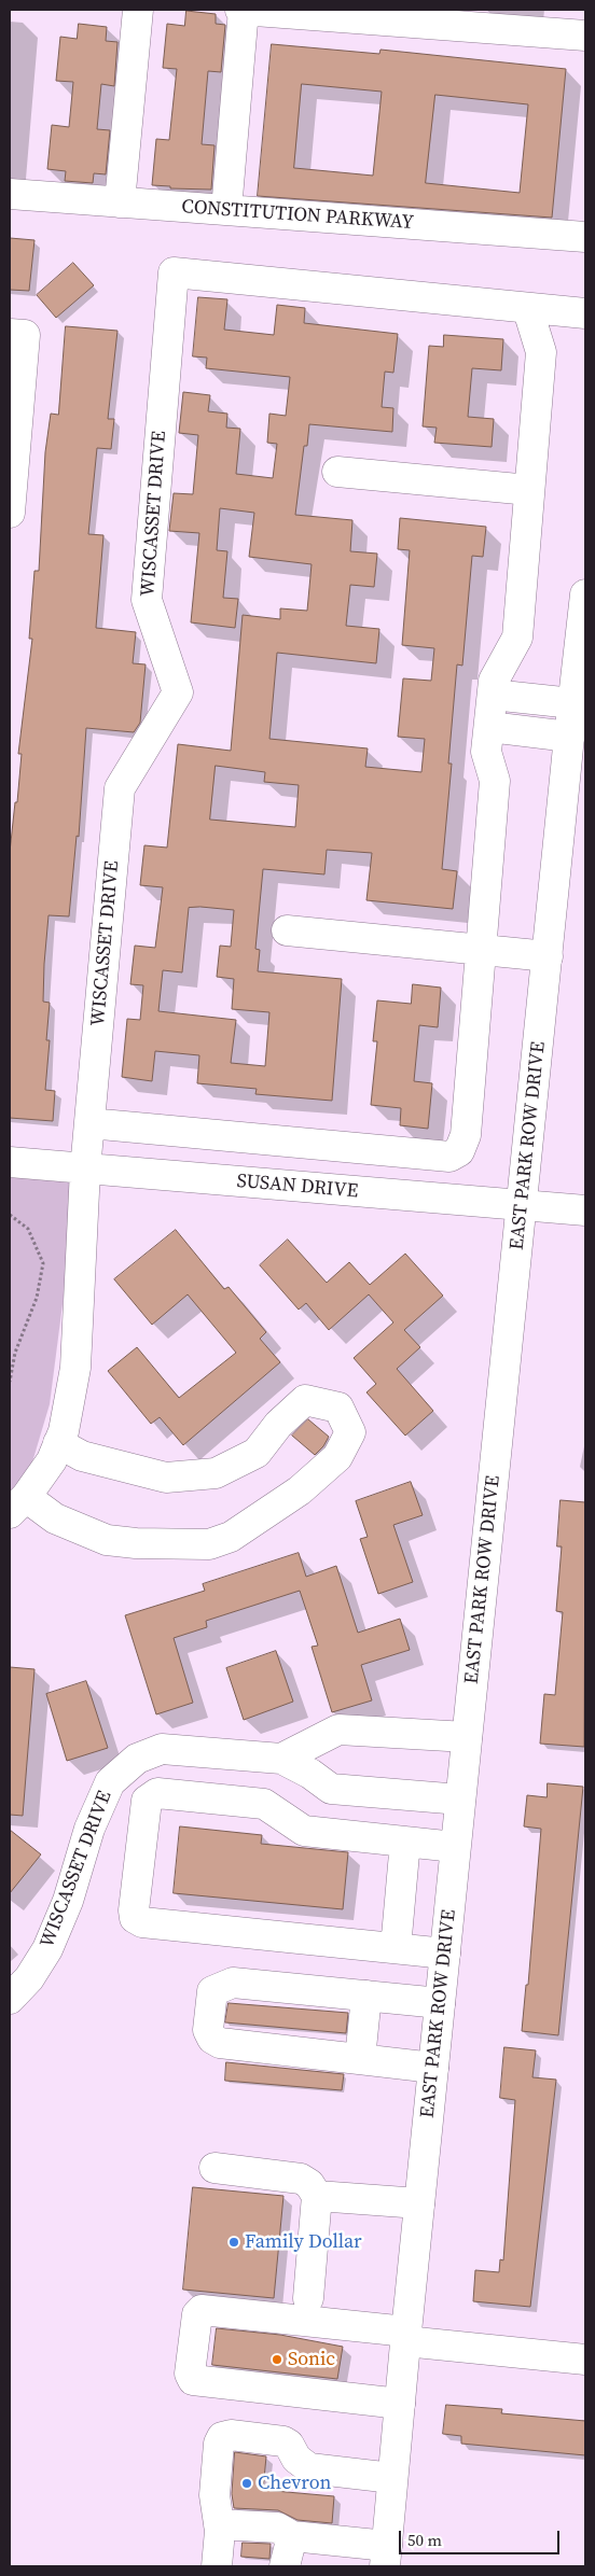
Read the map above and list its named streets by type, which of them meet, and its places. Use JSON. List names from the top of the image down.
{
  "streets": {
    "main road": [
      "CONSTITUTION PARKWAY",
      "WISCASSET DRIVE",
      "EAST PARK ROW DRIVE",
      "SUSAN DRIVE"
    ]
  },
  "crossings": [
    ["WISCASSET DRIVE", "EAST PARK ROW DRIVE"],
    ["WISCASSET DRIVE", "SUSAN DRIVE"],
    ["EAST PARK ROW DRIVE", "SUSAN DRIVE"]
  ],
  "places": ["Family Dollar", "Sonic", "Chevron"],
  "scale_bar": "50 m"
}
